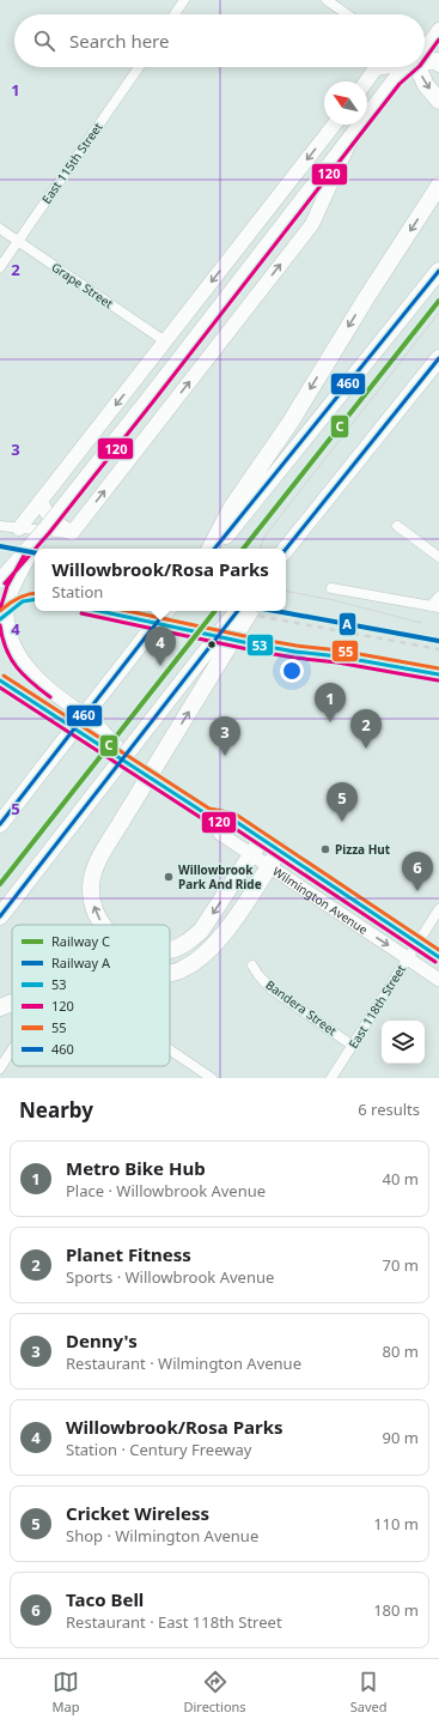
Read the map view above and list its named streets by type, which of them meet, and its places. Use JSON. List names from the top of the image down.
{
  "streets": {
    "main road": ["Wilmington Avenue"],
    "street": [
      "East 115th Street",
      "Grape Street",
      "East 118th Street",
      "Bandera Street"
    ]
  },
  "crossings": [
    ["East 115th Street", "Grape Street"],
    ["Wilmington Avenue", "East 118th Street"],
    ["East 118th Street", "Bandera Street"]
  ],
  "places": ["Pizza Hut", "Willowbrook Park And Ride"],
  "lines": [
    "transit line 120",
    "transit line 460",
    "rail line C",
    "rail line A",
    "transit line 55",
    "transit line 53"
  ],
  "legend": [
    "Railway C",
    "Railway A",
    "53",
    "120",
    "55",
    "460"
  ],
  "north": "top left",
  "page": {
    "search": "Search here",
    "popup": ["Willowbrook/Rosa Parks", "Station"],
    "pins": [
      "4",
      "1",
      "2",
      "3",
      "5",
      "6"
    ],
    "heading": ["Nearby", "6 results"],
    "list": [
      {
        "mark": "1",
        "name": "Metro Bike Hub",
        "note": "Place · Willowbrook Avenue",
        "value": "40 m"
      },
      {
        "mark": "2",
        "name": "Planet Fitness",
        "note": "Sports · Willowbrook Avenue",
        "value": "70 m"
      },
      {
        "mark": "3",
        "name": "Denny's",
        "note": "Restaurant · Wilmington Avenue",
        "value": "80 m"
      },
      {
        "mark": "4",
        "name": "Willowbrook/Rosa Parks",
        "note": "Station · Century Freeway",
        "value": "90 m"
      },
      {
        "mark": "5",
        "name": "Cricket Wireless",
        "note": "Shop · Wilmington Avenue",
        "value": "110 m"
      },
      {
        "mark": "6",
        "name": "Taco Bell",
        "note": "Restaurant · East 118th Street",
        "value": "180 m"
      }
    ],
    "nav": ["Map", "Directions", "Saved"]
  },
  "grid": {
    "rows": [
      "1",
      "2",
      "3",
      "4",
      "5"
    ]
  }
}
